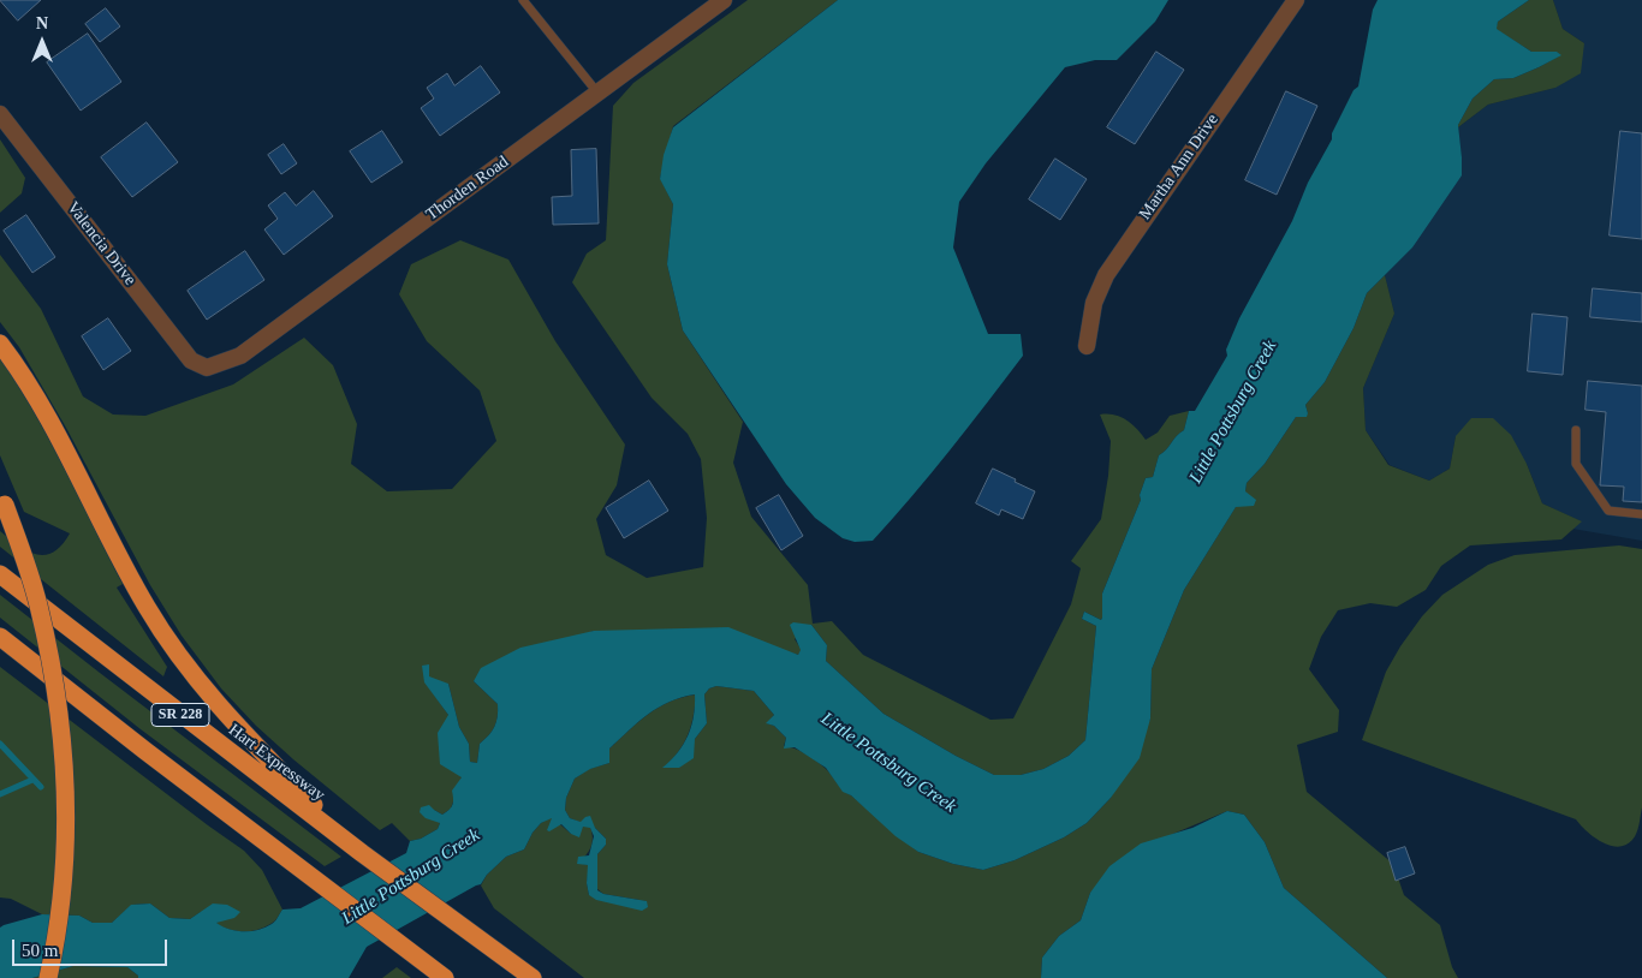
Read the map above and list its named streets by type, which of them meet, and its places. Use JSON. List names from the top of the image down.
{
  "streets": {
    "highway": ["SR 228", "Hart Expressway"],
    "street": ["Martha Ann Drive", "Thorden Road", "Valencia Drive"]
  },
  "crossings": [
    ["Thorden Road", "Valencia Drive"]
  ],
  "water": ["Little Pottsburg Creek"],
  "scale_bar": "50 m",
  "north": "top"
}
